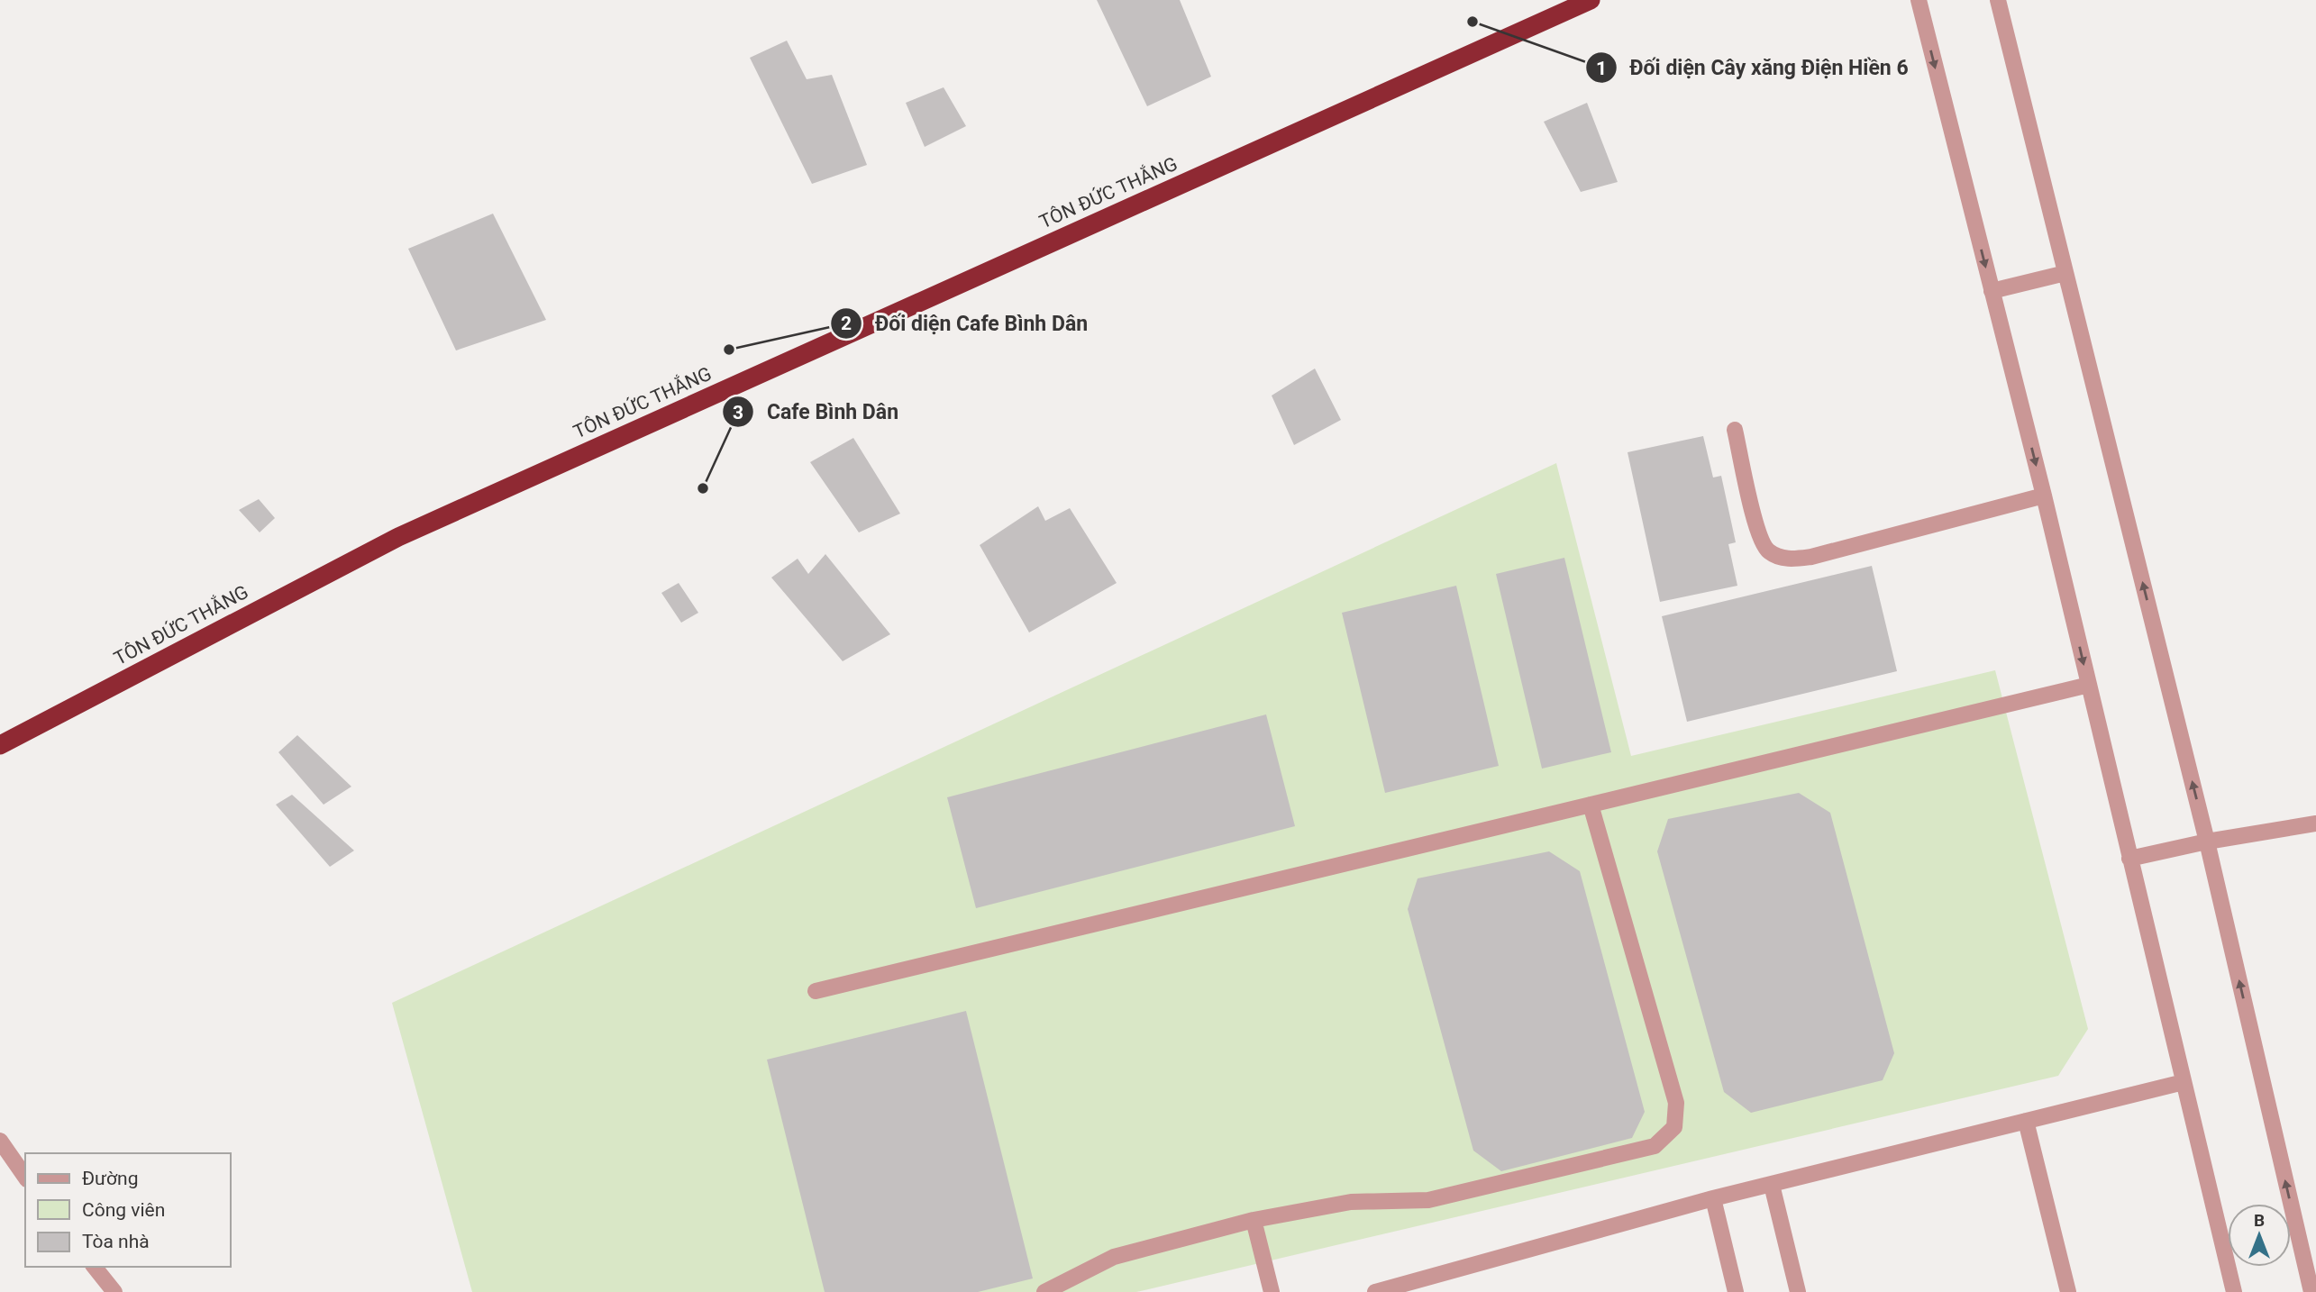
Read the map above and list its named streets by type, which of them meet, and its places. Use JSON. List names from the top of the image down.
{
  "streets": {
    "highway": ["TÔN ĐỨC THẮNG"]
  },
  "places": ["Đối diện Cây xăng Điện Hiền 6", "Đối diện Cafe Bình Dân", "Cafe Bình Dân"],
  "legend": ["Đường", "Công viên", "Tòa nhà"],
  "north": "top"
}
